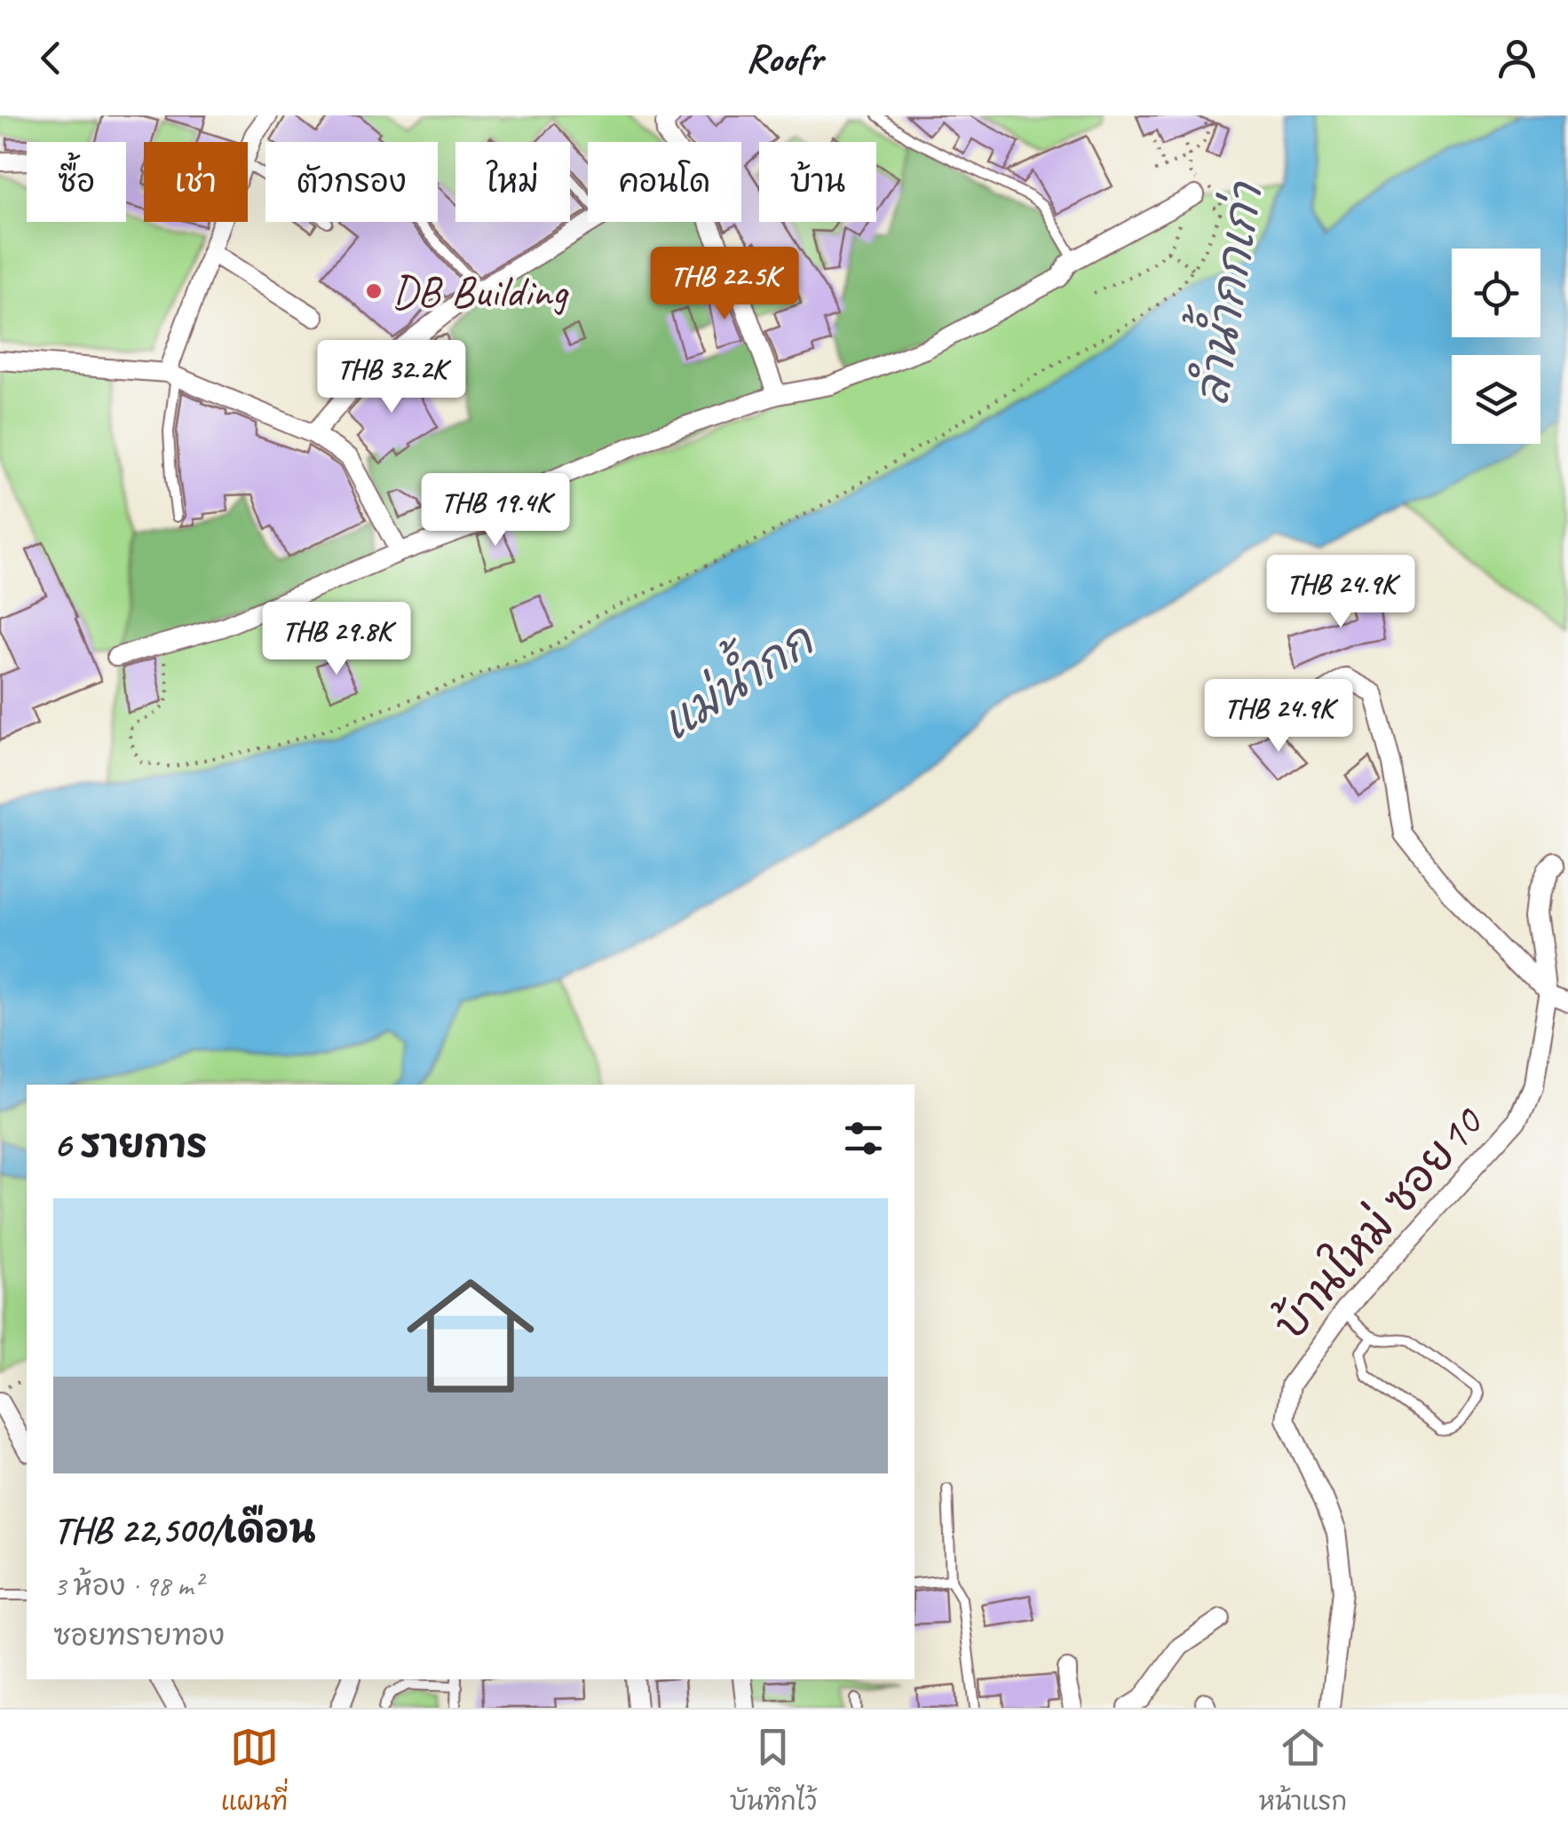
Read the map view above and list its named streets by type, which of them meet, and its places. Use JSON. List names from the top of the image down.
{
  "streets": {
    "street": ["บ้านใหม่ ซอย10"]
  },
  "water": ["ลำน้ำกกเก่า", "แม่น้ำกก"],
  "places": ["DB Building"],
  "page": {
    "header": "Roofr",
    "chip": [
      "ซื้อ",
      "เช่า",
      "ตัวกรอง",
      "ใหม่",
      "คอนโด",
      "บ้าน"
    ],
    "price": [
      "THB 22.5K",
      "THB 32.2K",
      "THB 19.4K",
      "THB 24.9K",
      "THB 29.8K",
      "THB 24.9K"
    ],
    "heading": "6 รายการ",
    "list": [
      {
        "name": "THB 22,500/เดือน",
        "note": "3 ห้อง · 98 m² · ซอยทรายทอง"
      }
    ],
    "tabs": ["แผนที่", "บันทึกไว้", "หน้าแรก"]
  }
}
